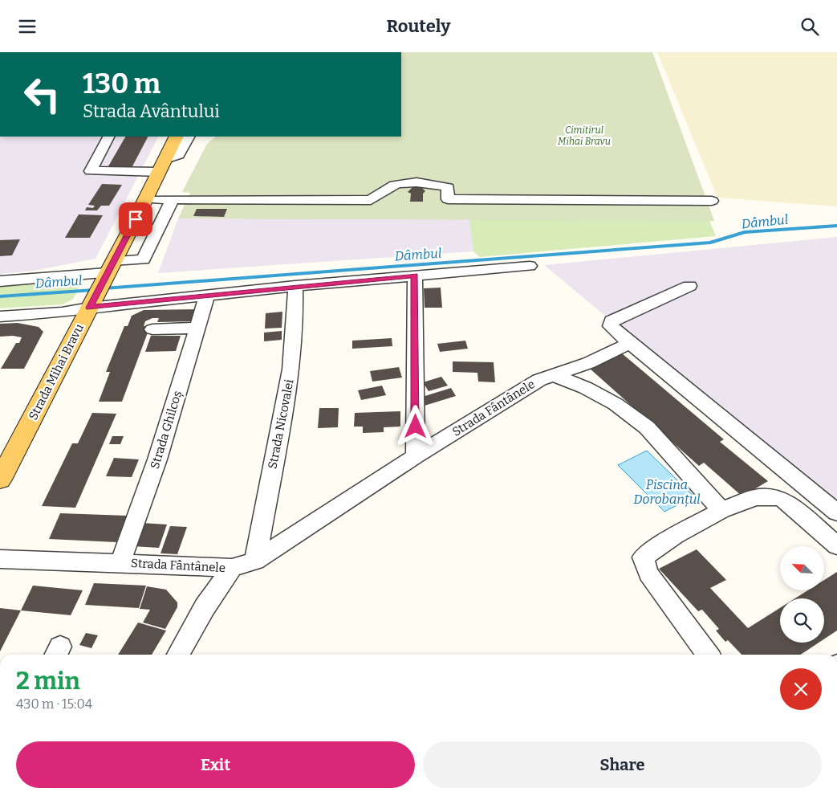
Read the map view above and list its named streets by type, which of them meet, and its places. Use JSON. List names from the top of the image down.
{
  "streets": {
    "main road": ["Strada Mihai Bravu"],
    "street": ["Strada Fântânele", "Strada Nicovalei", "Strada Ghilcoș"]
  },
  "crossings": [
    ["Strada Fântânele", "Strada Nicovalei"],
    ["Strada Fântânele", "Strada Ghilcoș"]
  ],
  "water": ["Dâmbul", "Piscina Dorobanțul"],
  "parks": ["Cimitirul Mihai Bravu"],
  "north": "top left",
  "page": {
    "header": "Routely",
    "turn": ["130 m", "Strada Avântului"],
    "heading": ["2 min", "430 m · 15:04"],
    "buttons": ["Exit", "Share"]
  }
}
